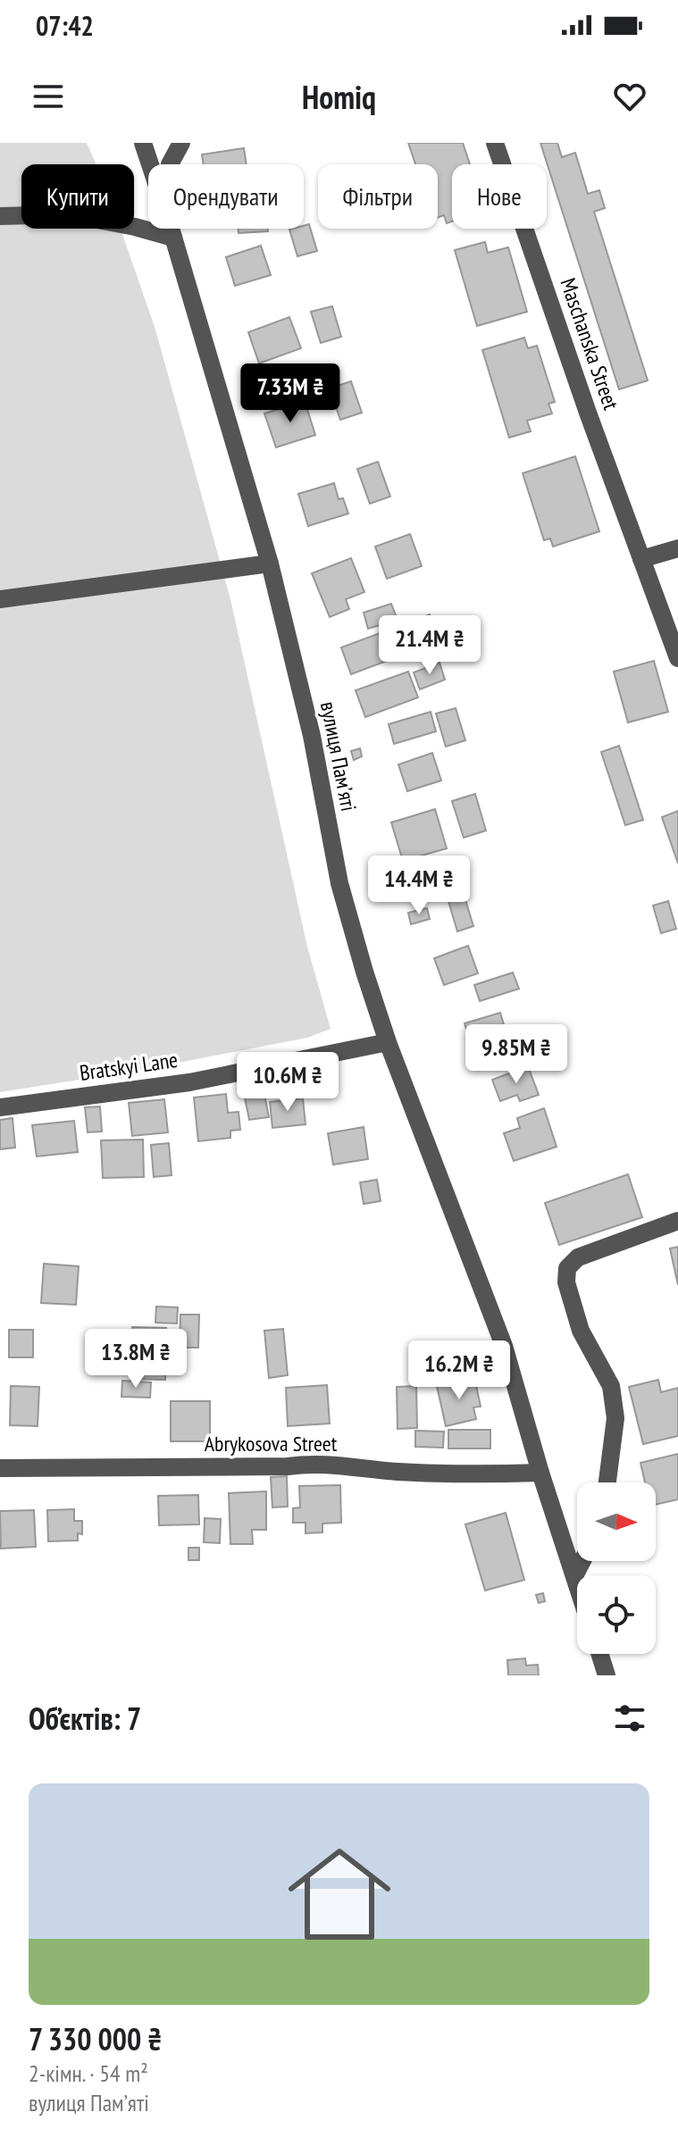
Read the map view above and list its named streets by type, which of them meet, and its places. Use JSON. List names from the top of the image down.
{
  "streets": {
    "street": [
      "Maschanska Street",
      "вулиця Памʼяті",
      "Bratskyi Lane",
      "Abrykosova Street"
    ]
  },
  "crossings": [
    ["вулиця Памʼяті", "Bratskyi Lane"],
    ["вулиця Памʼяті", "Abrykosova Street"]
  ],
  "north": "right",
  "page": {
    "status": "07:42",
    "header": "Homiq",
    "chip": [
      "Купити",
      "Орендувати",
      "Фільтри",
      "Нове"
    ],
    "price": [
      "7.33M ₴",
      "21.4M ₴",
      "14.4M ₴",
      "9.85M ₴",
      "10.6M ₴",
      "13.8M ₴",
      "16.2M ₴"
    ],
    "heading": "Об’єктів: 7",
    "list": [
      {
        "name": "7 330 000 ₴",
        "note": "2-кімн. · 54 m² · вулиця Памʼяті"
      }
    ]
  }
}
